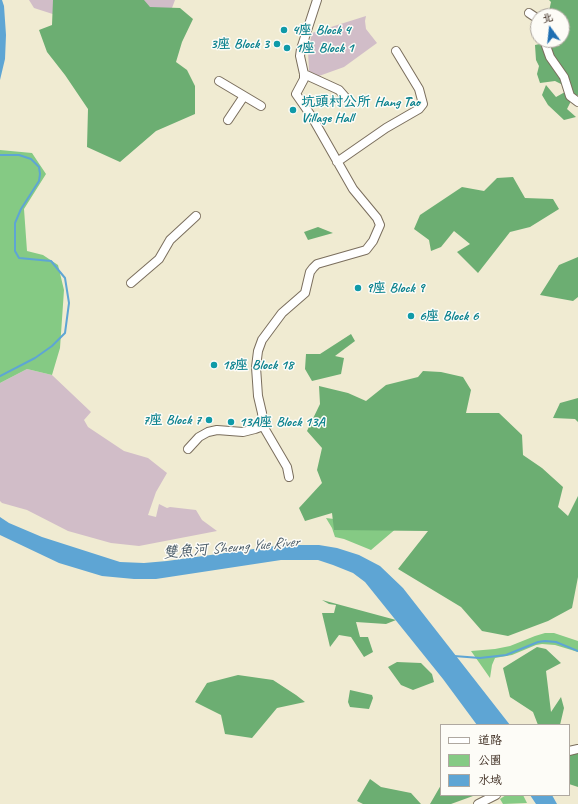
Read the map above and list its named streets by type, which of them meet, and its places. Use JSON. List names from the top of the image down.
{
  "water": ["雙魚河 Sheung Yue River"],
  "places": [
    "4座 Block 4",
    "3座 Block 3",
    "1座 Block 1",
    "坑頭村公所 Hang Tao Village Hall",
    "9座 Block 9",
    "6座 Block 6",
    "18座 Block 18",
    "7座 Block 7",
    "13A座 Block 13A"
  ],
  "legend": ["道路", "公園", "水域"],
  "north": "top"
}
